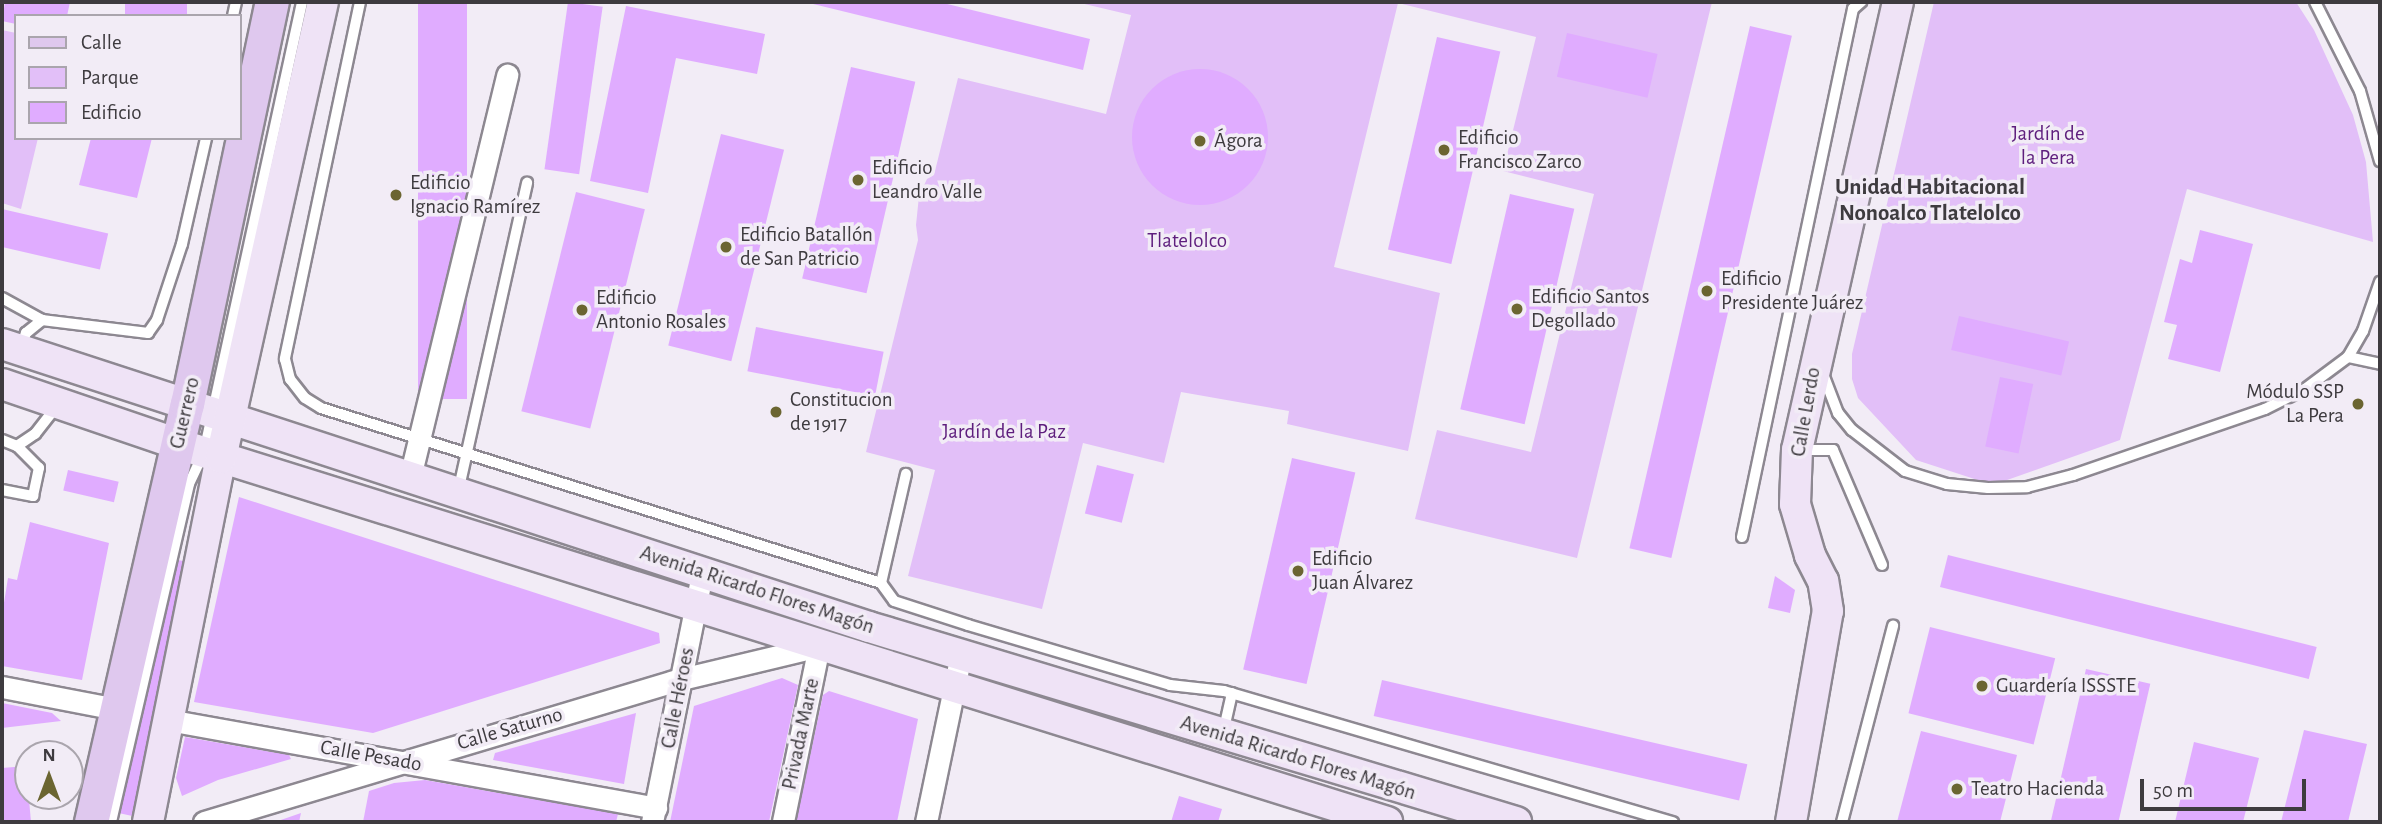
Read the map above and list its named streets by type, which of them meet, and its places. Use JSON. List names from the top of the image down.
{
  "streets": {
    "main road": ["Calle Lerdo", "Guerrero", "Avenida Ricardo Flores Magón"],
    "street": [
      "Calle Héroes",
      "Calle Saturno",
      "Privada Marte",
      "Calle Pesado"
    ]
  },
  "crossings": [
    ["Guerrero", "Avenida Ricardo Flores Magón"],
    ["Guerrero", "Calle Pesado"],
    ["Avenida Ricardo Flores Magón", "Calle Héroes"],
    ["Avenida Ricardo Flores Magón", "Calle Saturno"],
    ["Avenida Ricardo Flores Magón", "Privada Marte"],
    ["Calle Héroes", "Calle Saturno"],
    ["Calle Héroes", "Calle Pesado"],
    ["Calle Saturno", "Privada Marte"],
    ["Calle Saturno", "Calle Pesado"]
  ],
  "districts": ["Unidad Habitacional Nonoalco Tlatelolco"],
  "parks": ["Jardín de la Pera", "Tlatelolco", "Jardín de la Paz"],
  "places": [
    "Ágora",
    "Edificio Francisco Zarco",
    "Edificio Leandro Valle",
    "Edificio Ignacio Ramírez",
    "Edificio Batallón de San Patricio",
    "Edificio Presidente Juárez",
    "Edificio Santos Degollado",
    "Edificio Antonio Rosales",
    "Módulo SSP La Pera",
    "Constitucion de 1917",
    "Edificio Juan Álvarez",
    "Guardería ISSSTE",
    "Teatro Hacienda"
  ],
  "legend": ["Calle", "Parque", "Edificio"],
  "scale_bar": "50 m",
  "north": "top"
}
